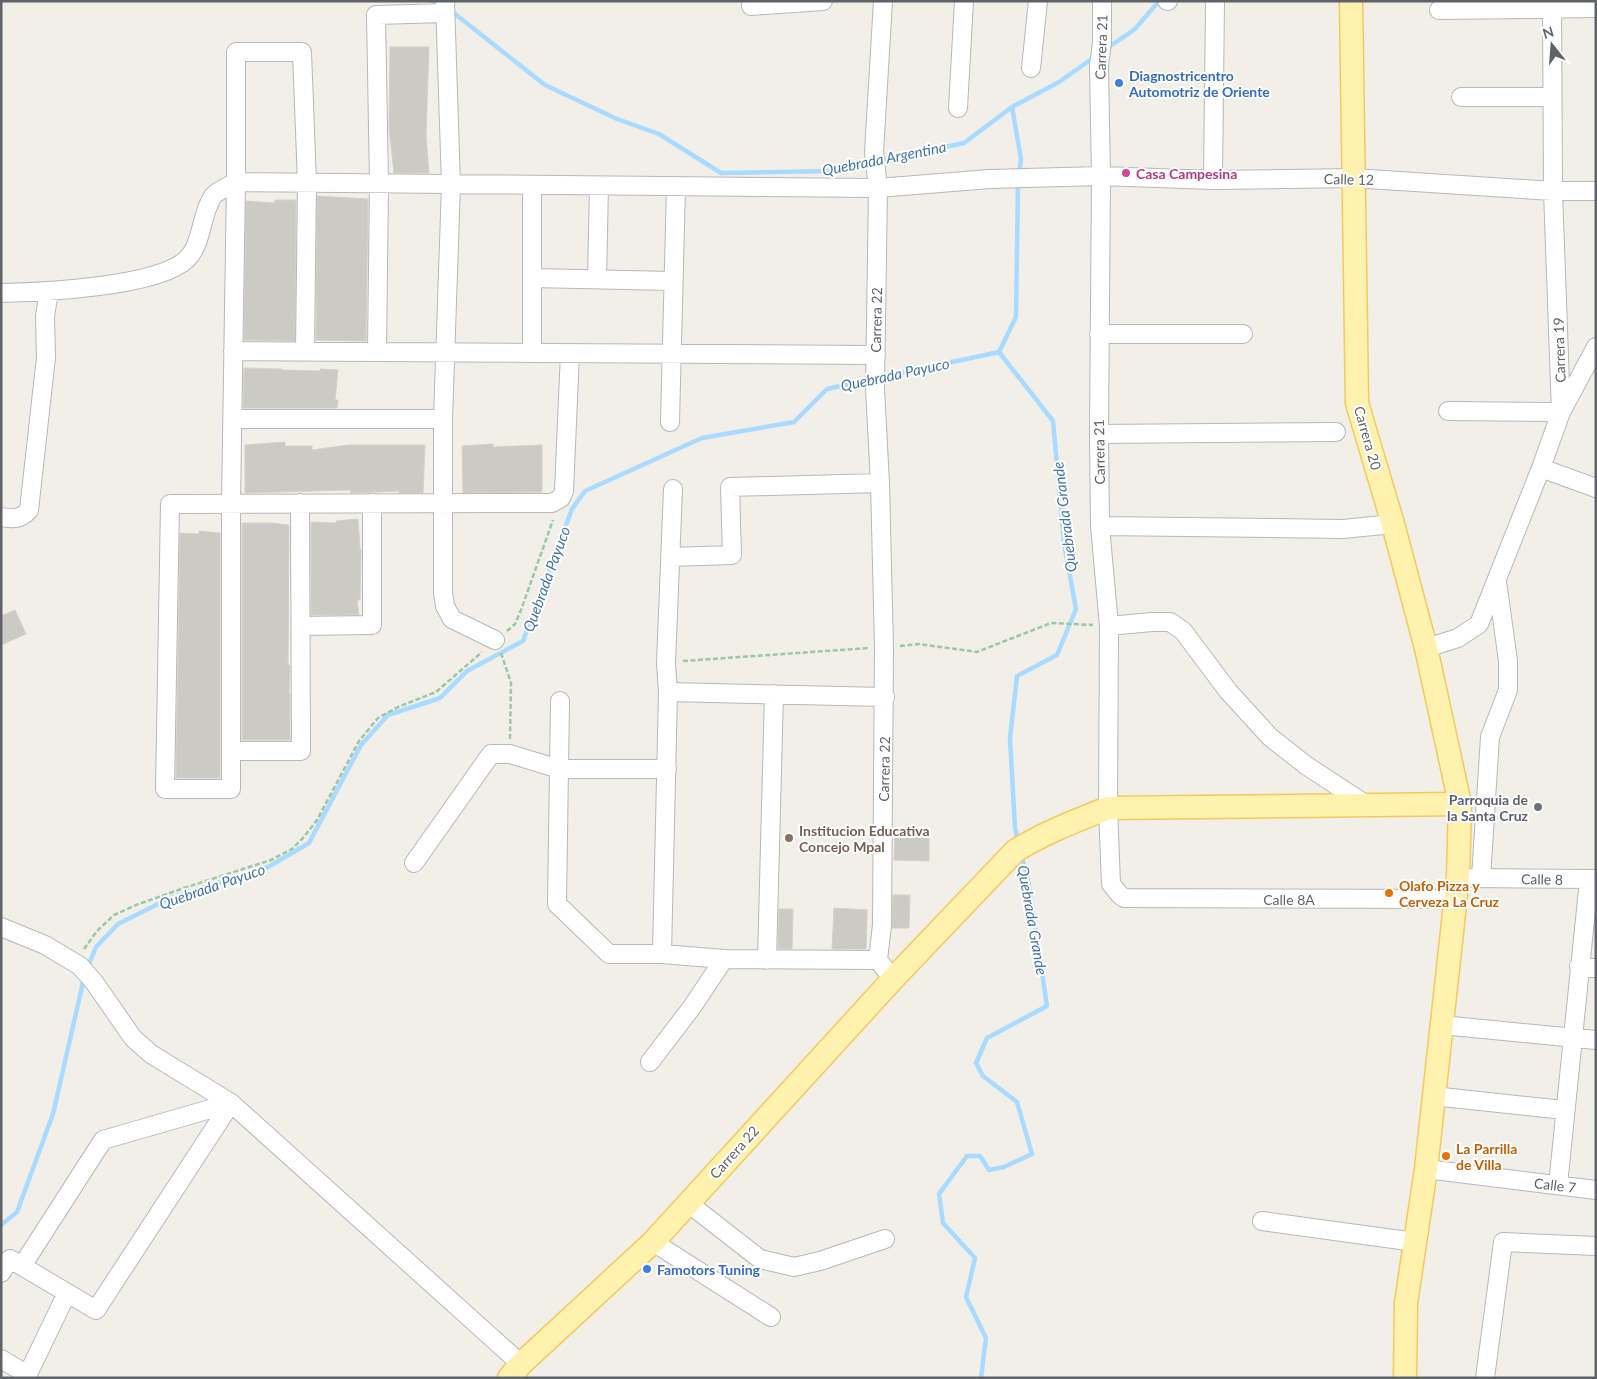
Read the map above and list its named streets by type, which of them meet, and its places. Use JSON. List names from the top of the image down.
{
  "streets": {
    "main road": ["Carrera 22", "Carrera 20"],
    "street": [
      "Carrera 21",
      "Calle 12",
      "Carrera 19",
      "Calle 8",
      "Calle 8A",
      "Calle 7"
    ]
  },
  "crossings": [
    ["Carrera 21", "Calle 12"],
    ["Carrera 21", "Carrera 22"],
    ["Carrera 21", "Calle 8A"],
    ["Calle 12", "Carrera 22"],
    ["Calle 12", "Carrera 19"],
    ["Calle 12", "Carrera 20"],
    ["Carrera 19", "Carrera 20"],
    ["Carrera 20", "Calle 8"],
    ["Carrera 20", "Calle 8A"],
    ["Carrera 20", "Calle 7"],
    ["Calle 8", "Calle 8A"]
  ],
  "water": ["Quebrada Argentina", "Quebrada Payuco", "Quebrada Grande"],
  "places": [
    "Diagnostricentro Automotriz de Oriente",
    "Casa Campesina",
    "Parroquia de la Santa Cruz",
    "Institucion Educativa Concejo Mpal",
    "Olafo Pizza y Cerveza La Cruz",
    "La Parrilla de Villa",
    "Famotors Tuning"
  ],
  "north": "top"
}
